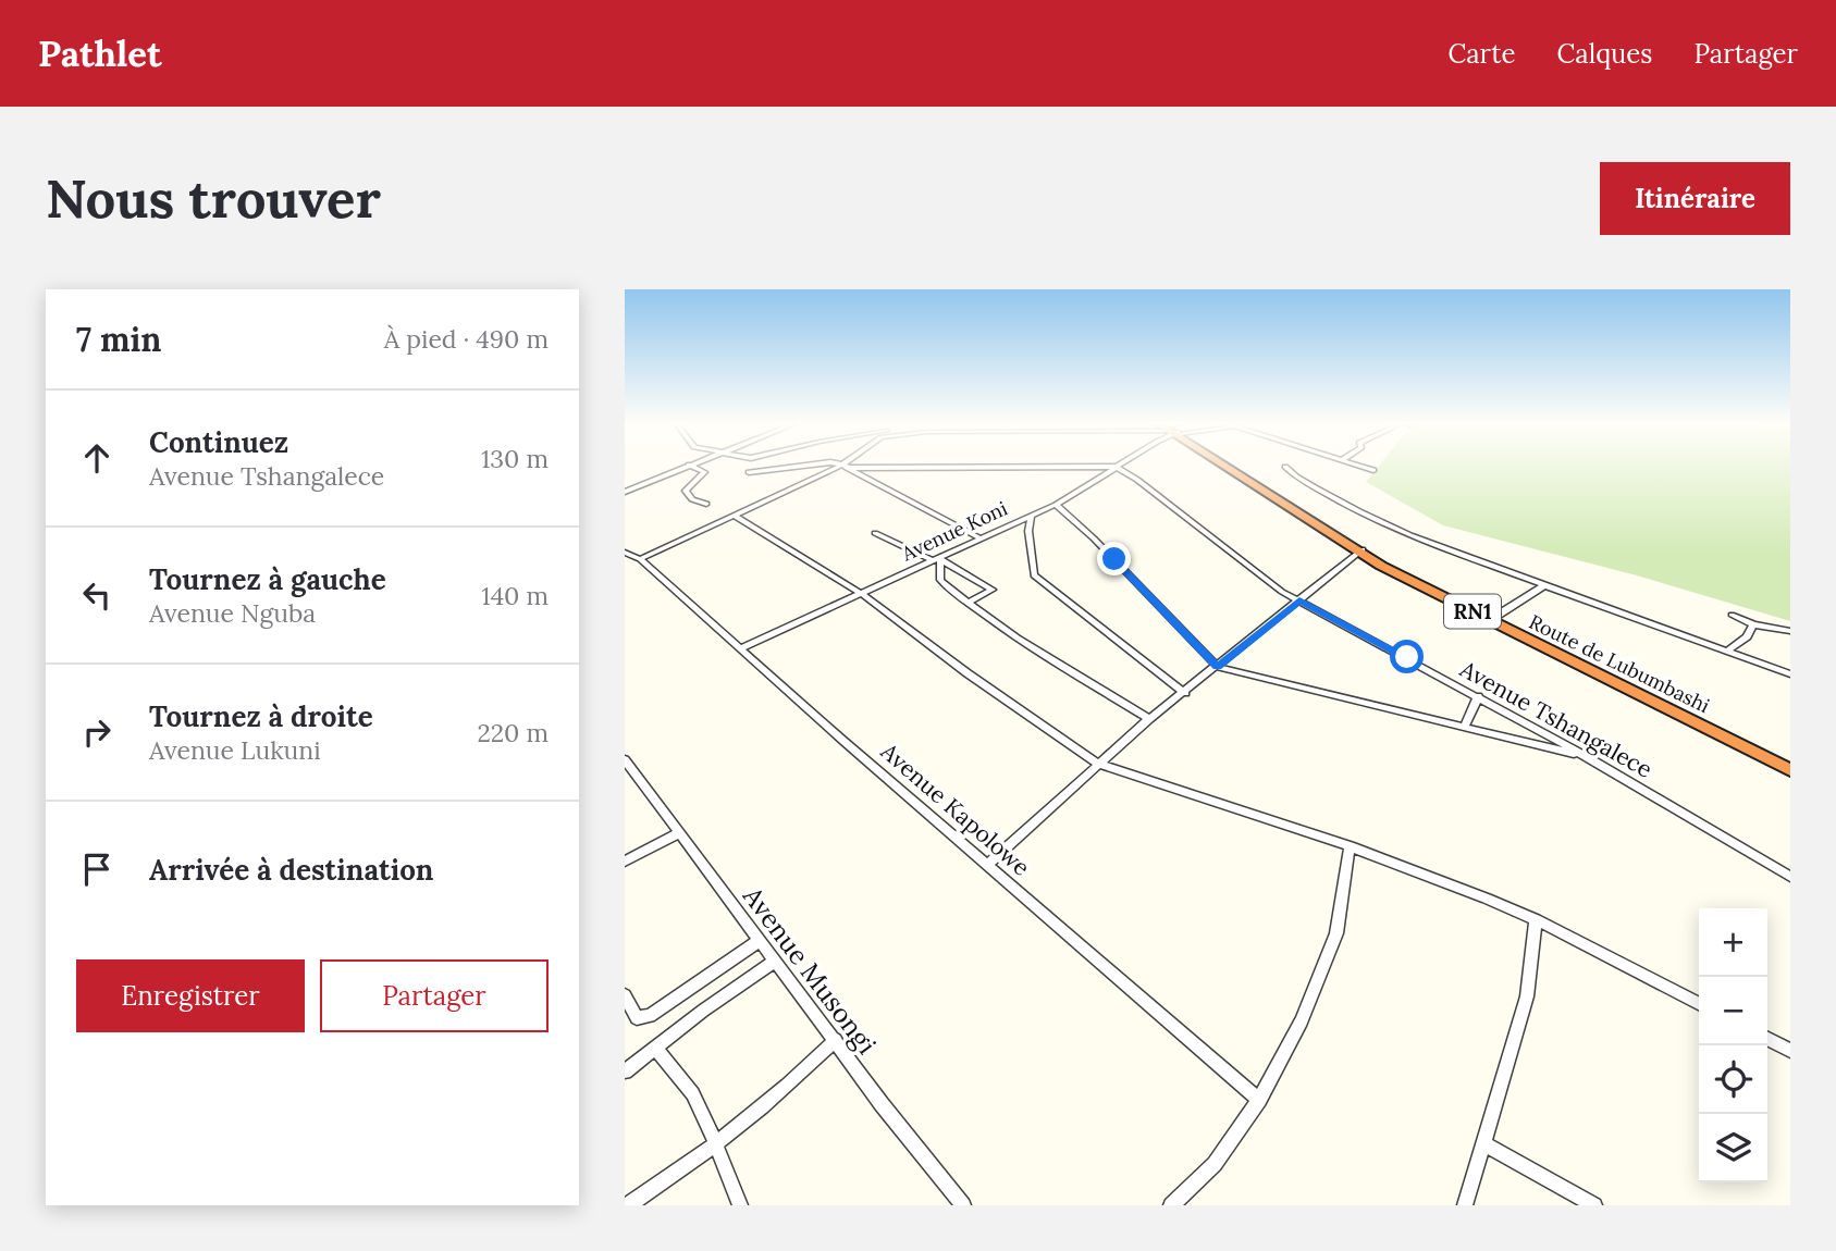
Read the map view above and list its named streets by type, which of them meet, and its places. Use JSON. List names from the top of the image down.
{
  "streets": {
    "highway": ["RN1", "Route de Lubumbashi"],
    "street": [
      "Avenue Koni",
      "Avenue Tshangalece",
      "Avenue Kapolowe",
      "Avenue Musongi"
    ]
  },
  "crossings": [
    ["Avenue Koni", "Avenue Tshangalece"],
    ["Avenue Koni", "Avenue Kapolowe"]
  ],
  "page": {
    "header": "Pathlet",
    "nav": ["Carte", "Calques", "Partager"],
    "buttons": [
      "Itinéraire",
      ["Enregistrer", "Partager"]
    ],
    "title": "Nous trouver",
    "heading": ["7 min", "À pied · 490 m"],
    "list": [
      ["Continuez", "Avenue Tshangalece", "130 m"],
      ["Tournez à gauche", "Avenue Nguba", "140 m"],
      ["Tournez à droite", "Avenue Lukuni", "220 m"],
      "Arrivée à destination"
    ],
    "map_buttons": ["+", "−"]
  }
}
